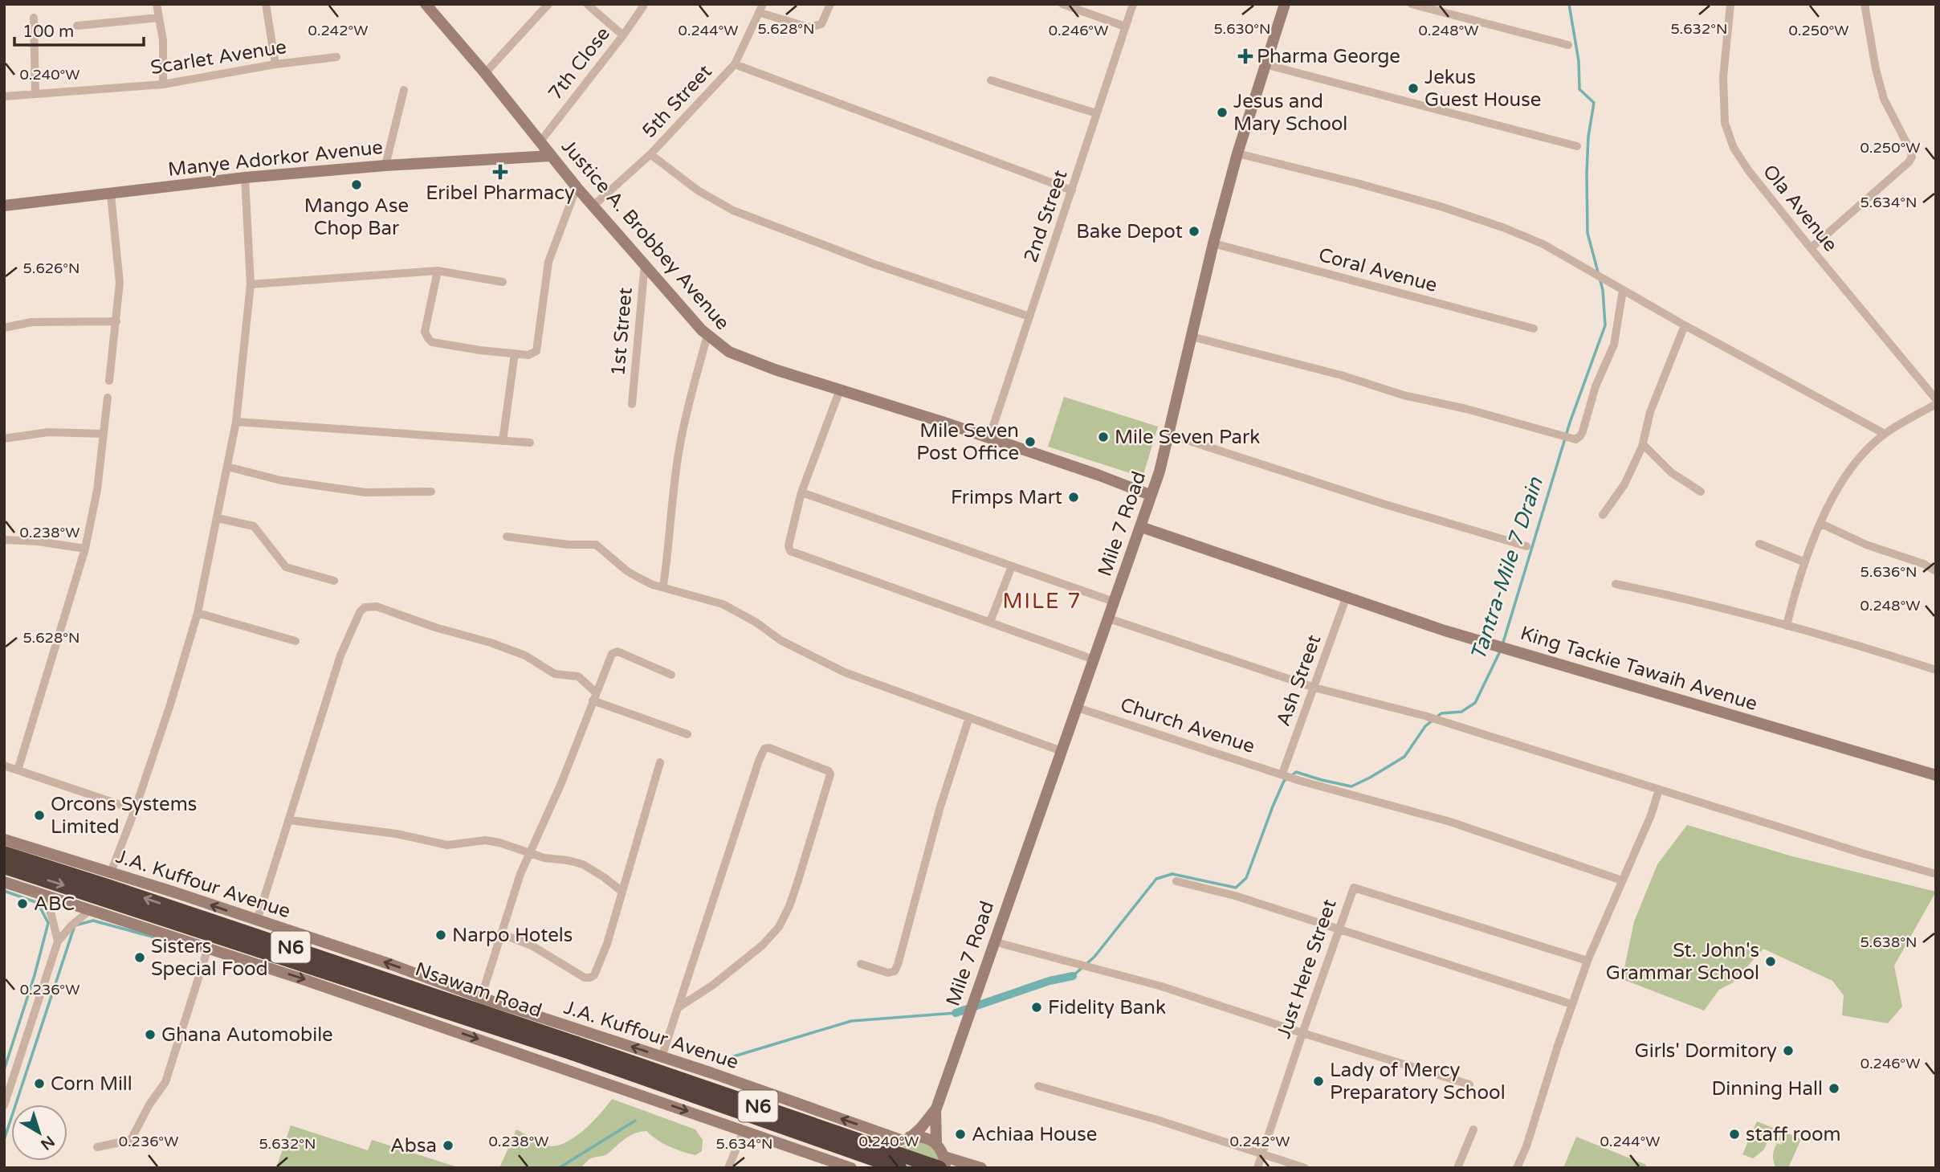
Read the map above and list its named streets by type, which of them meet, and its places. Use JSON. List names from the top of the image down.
{
  "streets": {
    "highway": ["N6", "Nsawam Road"],
    "street": [
      "Scarlet Avenue",
      "7th Close",
      "5th Street",
      "Manye Adorkor Avenue",
      "Ola Avenue",
      "2nd Street",
      "Justice A. Brobbey Avenue",
      "Coral Avenue",
      "1st Street",
      "Mile 7 Road",
      "King Tackie Tawaih Avenue",
      "Ash Street",
      "Church Avenue",
      "J.A. Kuffour Avenue",
      "Just Here Street"
    ]
  },
  "crossings": [
    ["7th Close", "Justice A. Brobbey Avenue"],
    ["5th Street", "Justice A. Brobbey Avenue"],
    ["Manye Adorkor Avenue", "Justice A. Brobbey Avenue"],
    ["2nd Street", "Justice A. Brobbey Avenue"],
    ["Justice A. Brobbey Avenue", "1st Street"],
    ["Justice A. Brobbey Avenue", "Mile 7 Road"],
    ["Coral Avenue", "Mile 7 Road"],
    ["Mile 7 Road", "King Tackie Tawaih Avenue"],
    ["Mile 7 Road", "Church Avenue"],
    ["King Tackie Tawaih Avenue", "Ash Street"],
    ["Ash Street", "Church Avenue"]
  ],
  "districts": ["MILE 7"],
  "water": ["Tantra-Mile 7 Drain"],
  "places": {
    "health": ["Pharma George", "Eribel Pharmacy"],
    "other": [
      "Jekus Guest House",
      "Jesus and Mary School",
      "Mango Ase Chop Bar",
      "Bake Depot",
      "Mile Seven Park",
      "Mile Seven Post Office",
      "Frimps Mart",
      "Orcons Systems Limited",
      "ABC",
      "Narpo Hotels",
      "Sisters Special Food",
      "St. John's Grammar School",
      "Fidelity Bank",
      "Ghana Automobile",
      "Girls' Dormitory",
      "Lady of Mercy Preparatory School",
      "Corn Mill",
      "Dinning Hall",
      "Achiaa House",
      "staff room",
      "Absa"
    ]
  },
  "scale_bar": "100 m",
  "north": "bottom right",
  "coordinates": [
    "5.628°N",
    "5.632°N",
    "5.630°N",
    "0.244°W",
    "0.246°W",
    "0.248°W",
    "0.250°W",
    "0.242°W",
    "0.240°W",
    "5.634°N",
    "5.626°N",
    "0.238°W",
    "5.636°N",
    "5.638°N",
    "0.236°W"
  ]
}
